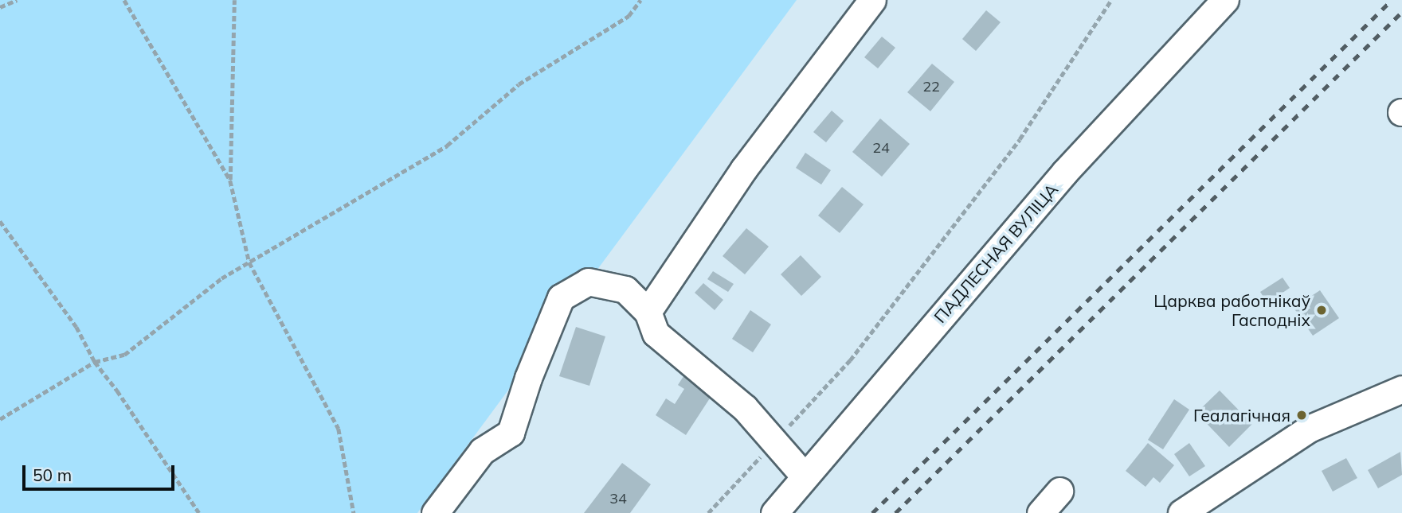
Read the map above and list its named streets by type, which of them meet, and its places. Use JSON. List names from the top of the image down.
{
  "streets": {
    "street": ["ПАДЛЕСНАЯ ВУЛІЦА"]
  },
  "places": ["Царква работнікаў Гасподніх", "Геалагічная"],
  "house_numbers": ["22", "24", "34"],
  "scale_bar": "50 m"
}
